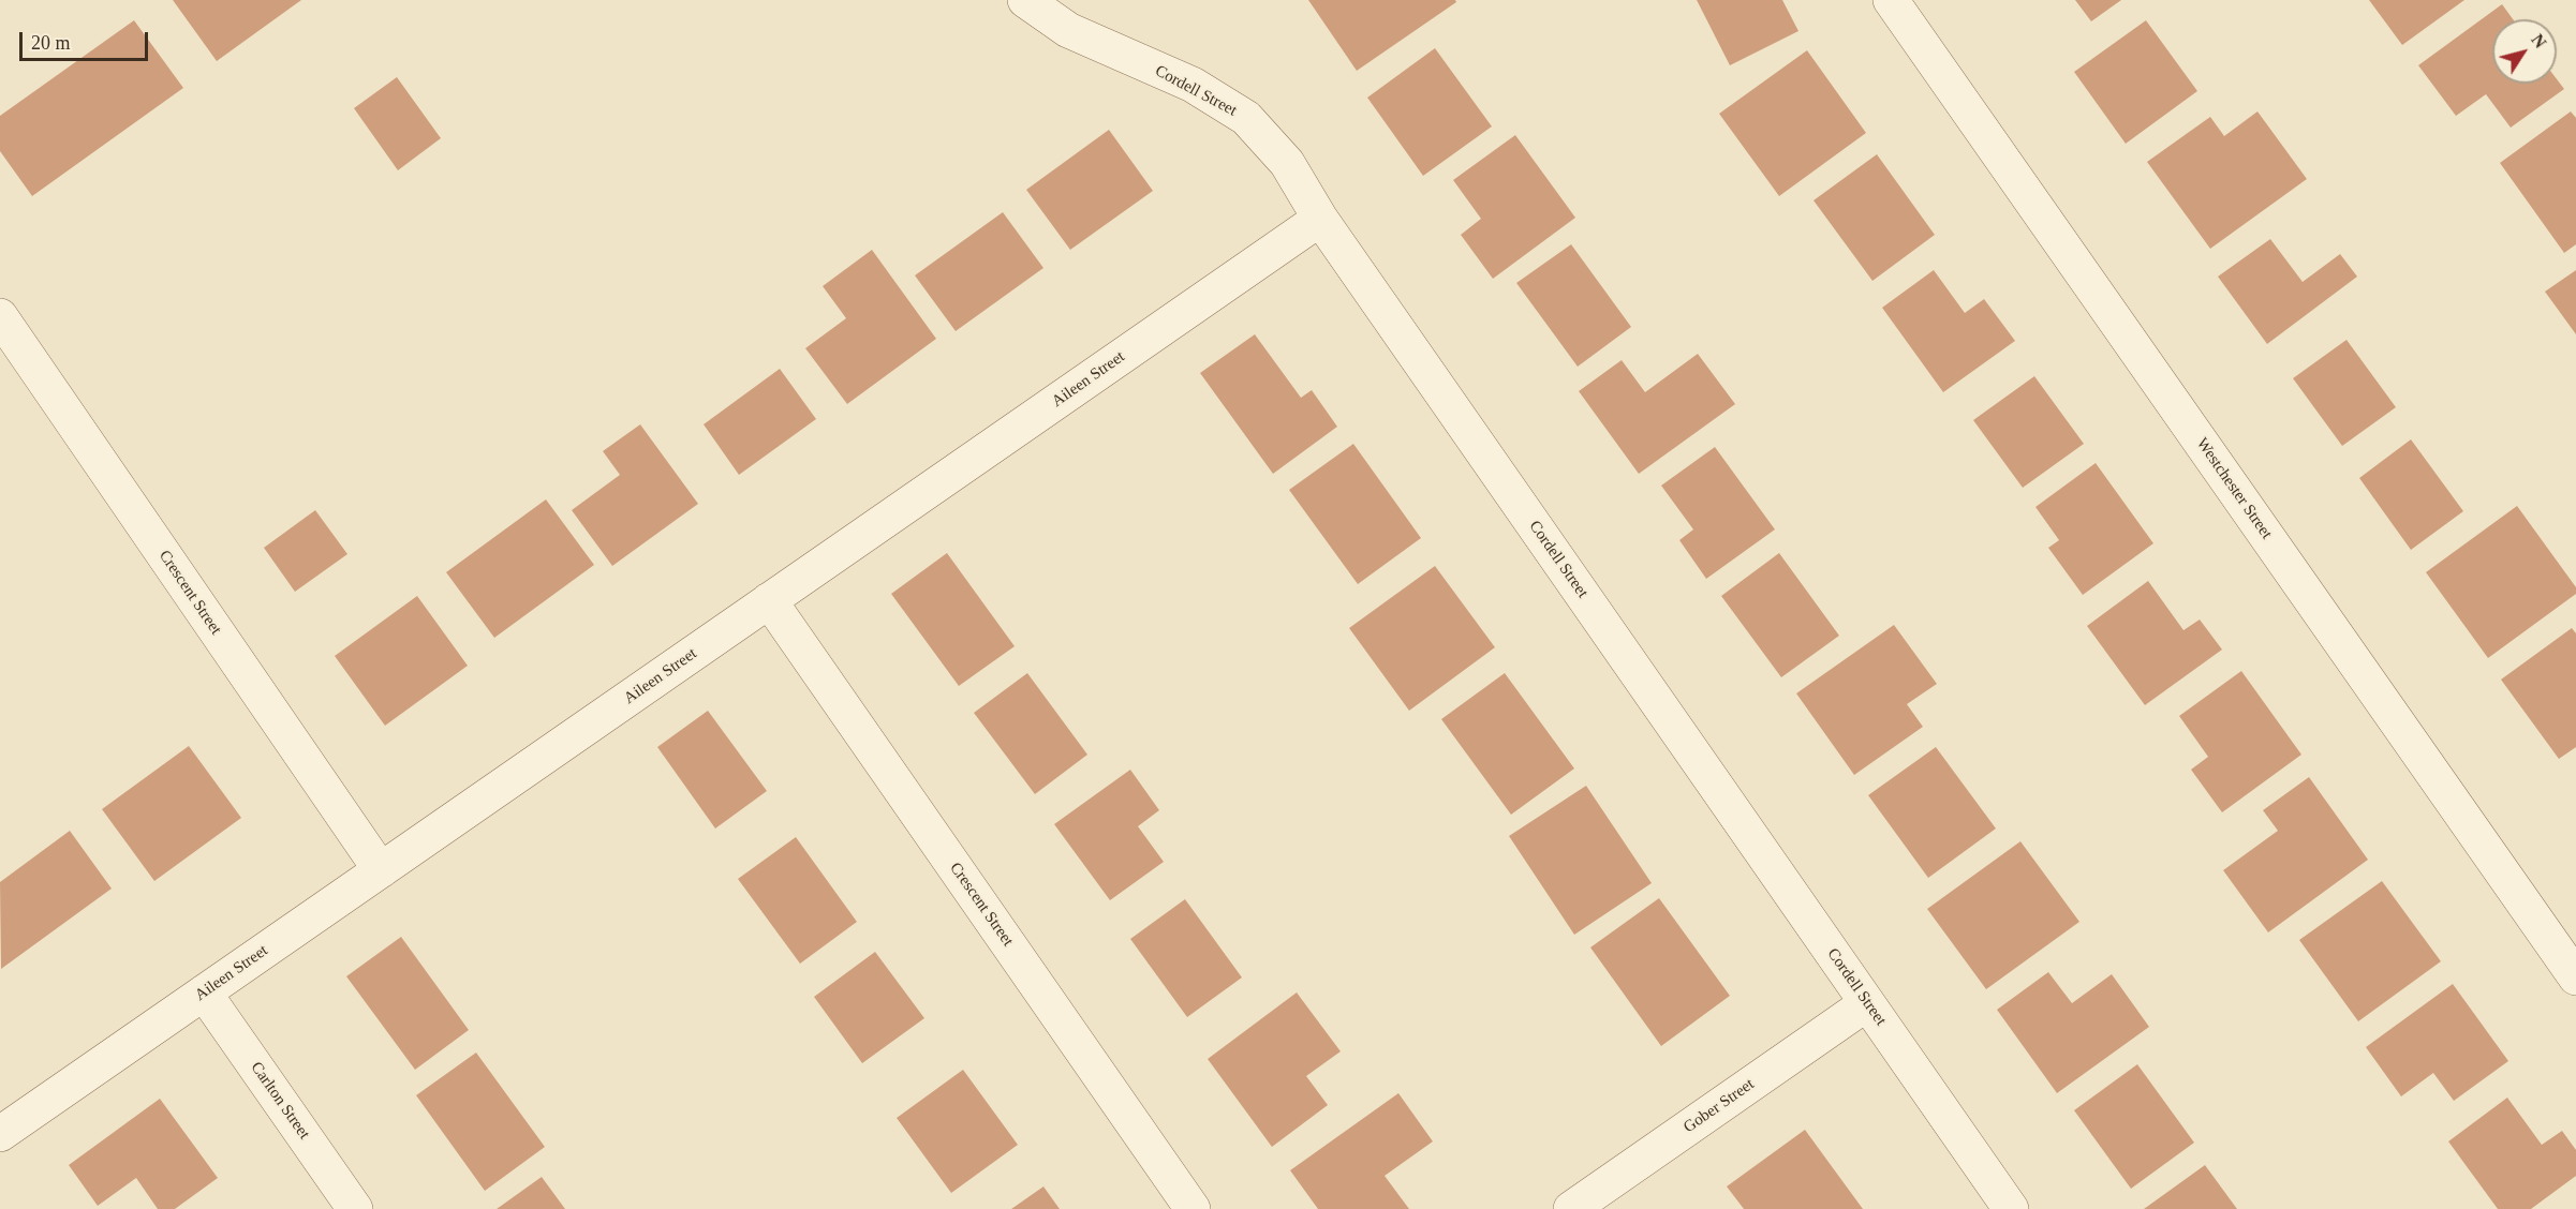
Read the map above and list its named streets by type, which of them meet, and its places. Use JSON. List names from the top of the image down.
{
  "streets": {
    "street": [
      "Cordell Street",
      "Aileen Street",
      "Westchester Street",
      "Crescent Street",
      "Carlton Street",
      "Gober Street"
    ]
  },
  "crossings": [
    ["Cordell Street", "Aileen Street"],
    ["Cordell Street", "Gober Street"],
    ["Aileen Street", "Crescent Street"],
    ["Aileen Street", "Carlton Street"]
  ],
  "scale_bar": "20 m",
  "north": "top right"
}
